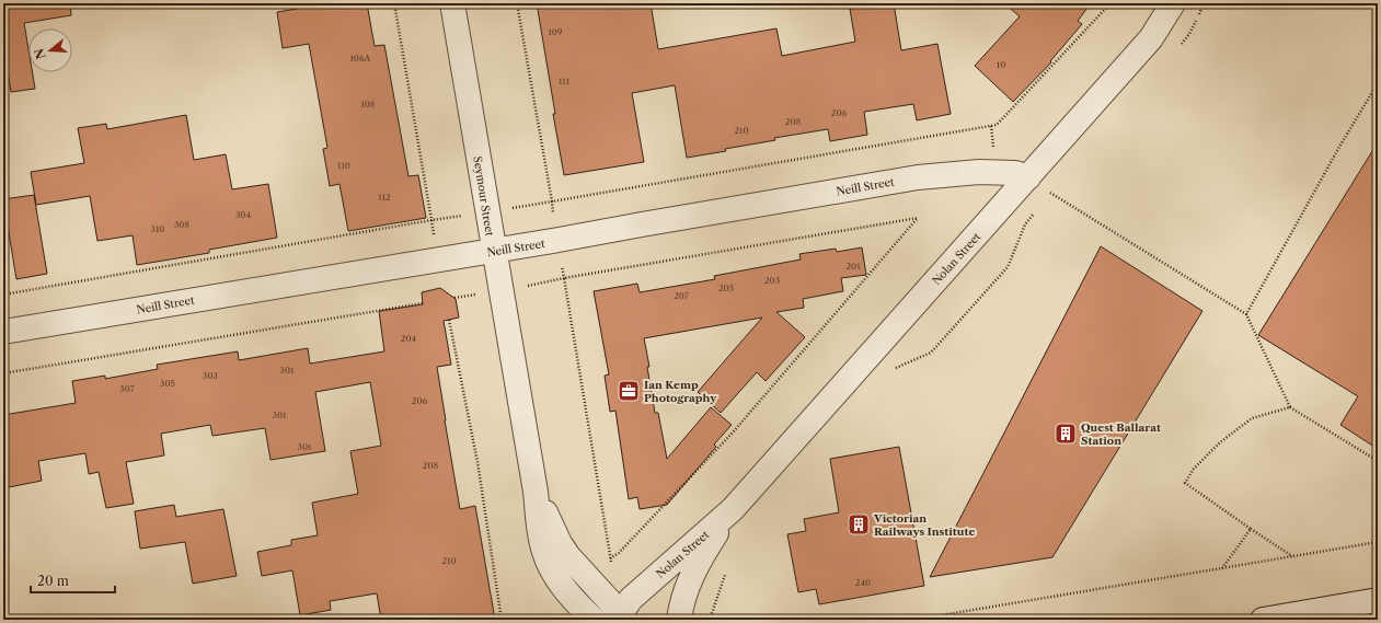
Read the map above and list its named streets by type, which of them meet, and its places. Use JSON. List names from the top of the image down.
{
  "streets": {
    "street": ["Neill Street", "Seymour Street", "Nolan Street"]
  },
  "crossings": [
    ["Neill Street", "Seymour Street"],
    ["Neill Street", "Nolan Street"],
    ["Seymour Street", "Nolan Street"]
  ],
  "places": {
    "office": ["Ian Kemp Photography"],
    "building": ["Quest Ballarat Station", "Victorian Railways Institute"]
  },
  "house_numbers": [
    "109",
    "106A",
    "10",
    "111",
    "108",
    "206",
    "208",
    "210",
    "110",
    "112",
    "304",
    "308",
    "310",
    "201",
    "203",
    "205",
    "207",
    "204",
    "301",
    "303",
    "305",
    "307",
    "206",
    "301",
    "301",
    "208",
    "210",
    "240"
  ],
  "scale_bar": "20 m",
  "north": "left"
}
